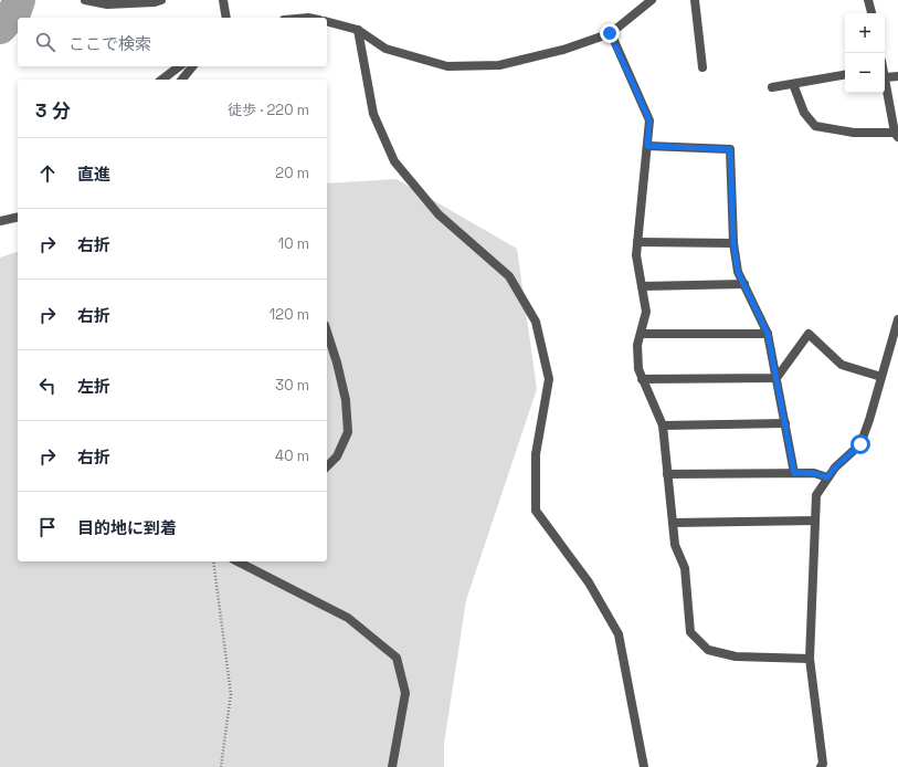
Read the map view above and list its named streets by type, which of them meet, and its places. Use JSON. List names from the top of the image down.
{
  "page": {
    "map_buttons": ["+", "−"],
    "search": "ここで検索",
    "heading": ["3 分", "徒歩 · 220 m"],
    "list": [
      ["直進", "20 m"],
      ["右折", "10 m"],
      ["右折", "120 m"],
      ["左折", "30 m"],
      ["右折", "40 m"],
      "目的地に到着"
    ]
  }
}
